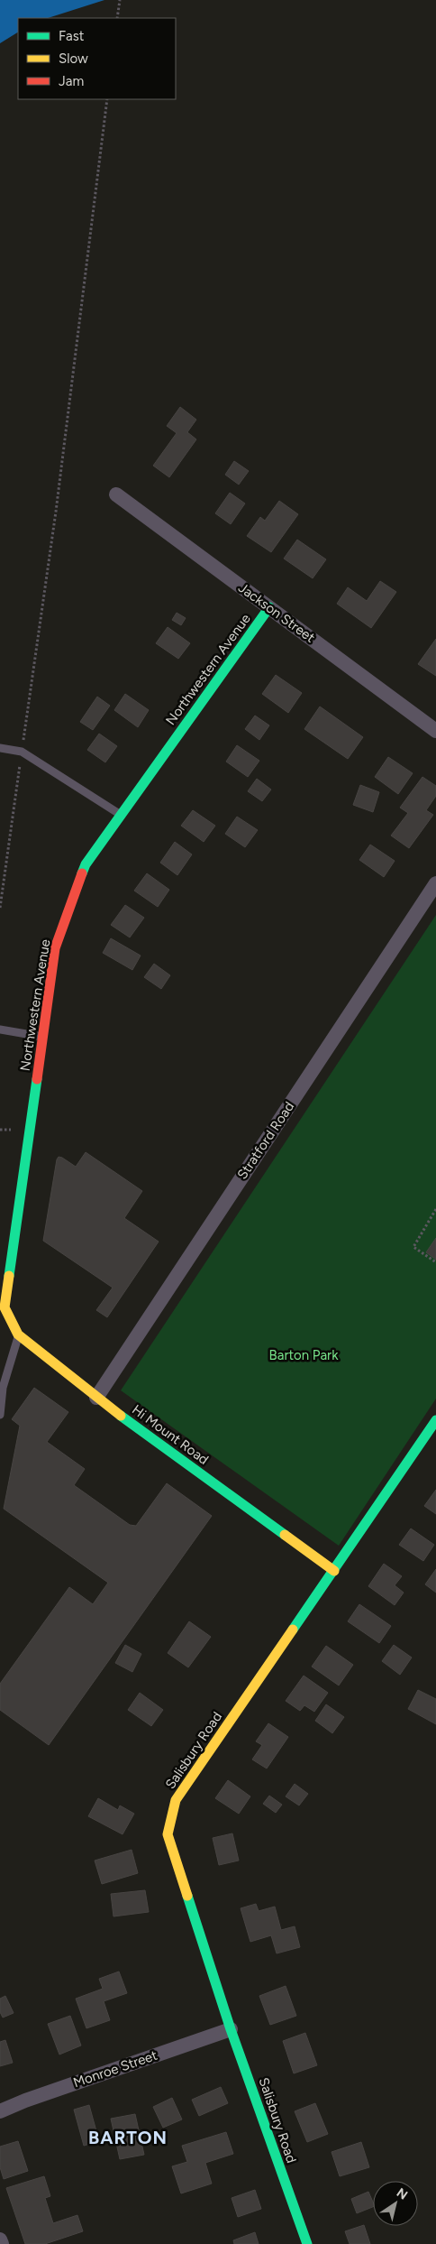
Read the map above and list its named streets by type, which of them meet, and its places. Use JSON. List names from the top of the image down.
{
  "streets": {
    "street": [
      "Jackson Street",
      "Northwestern Avenue",
      "Stratford Road",
      "Hi Mount Road",
      "Salisbury Road",
      "Monroe Street"
    ]
  },
  "crossings": [
    ["Jackson Street", "Northwestern Avenue"],
    ["Northwestern Avenue", "Hi Mount Road"],
    ["Stratford Road", "Hi Mount Road"],
    ["Hi Mount Road", "Salisbury Road"],
    ["Salisbury Road", "Monroe Street"]
  ],
  "districts": ["BARTON"],
  "parks": ["Barton Park"],
  "legend": ["Fast", "Slow", "Jam"],
  "north": "top right"
}
